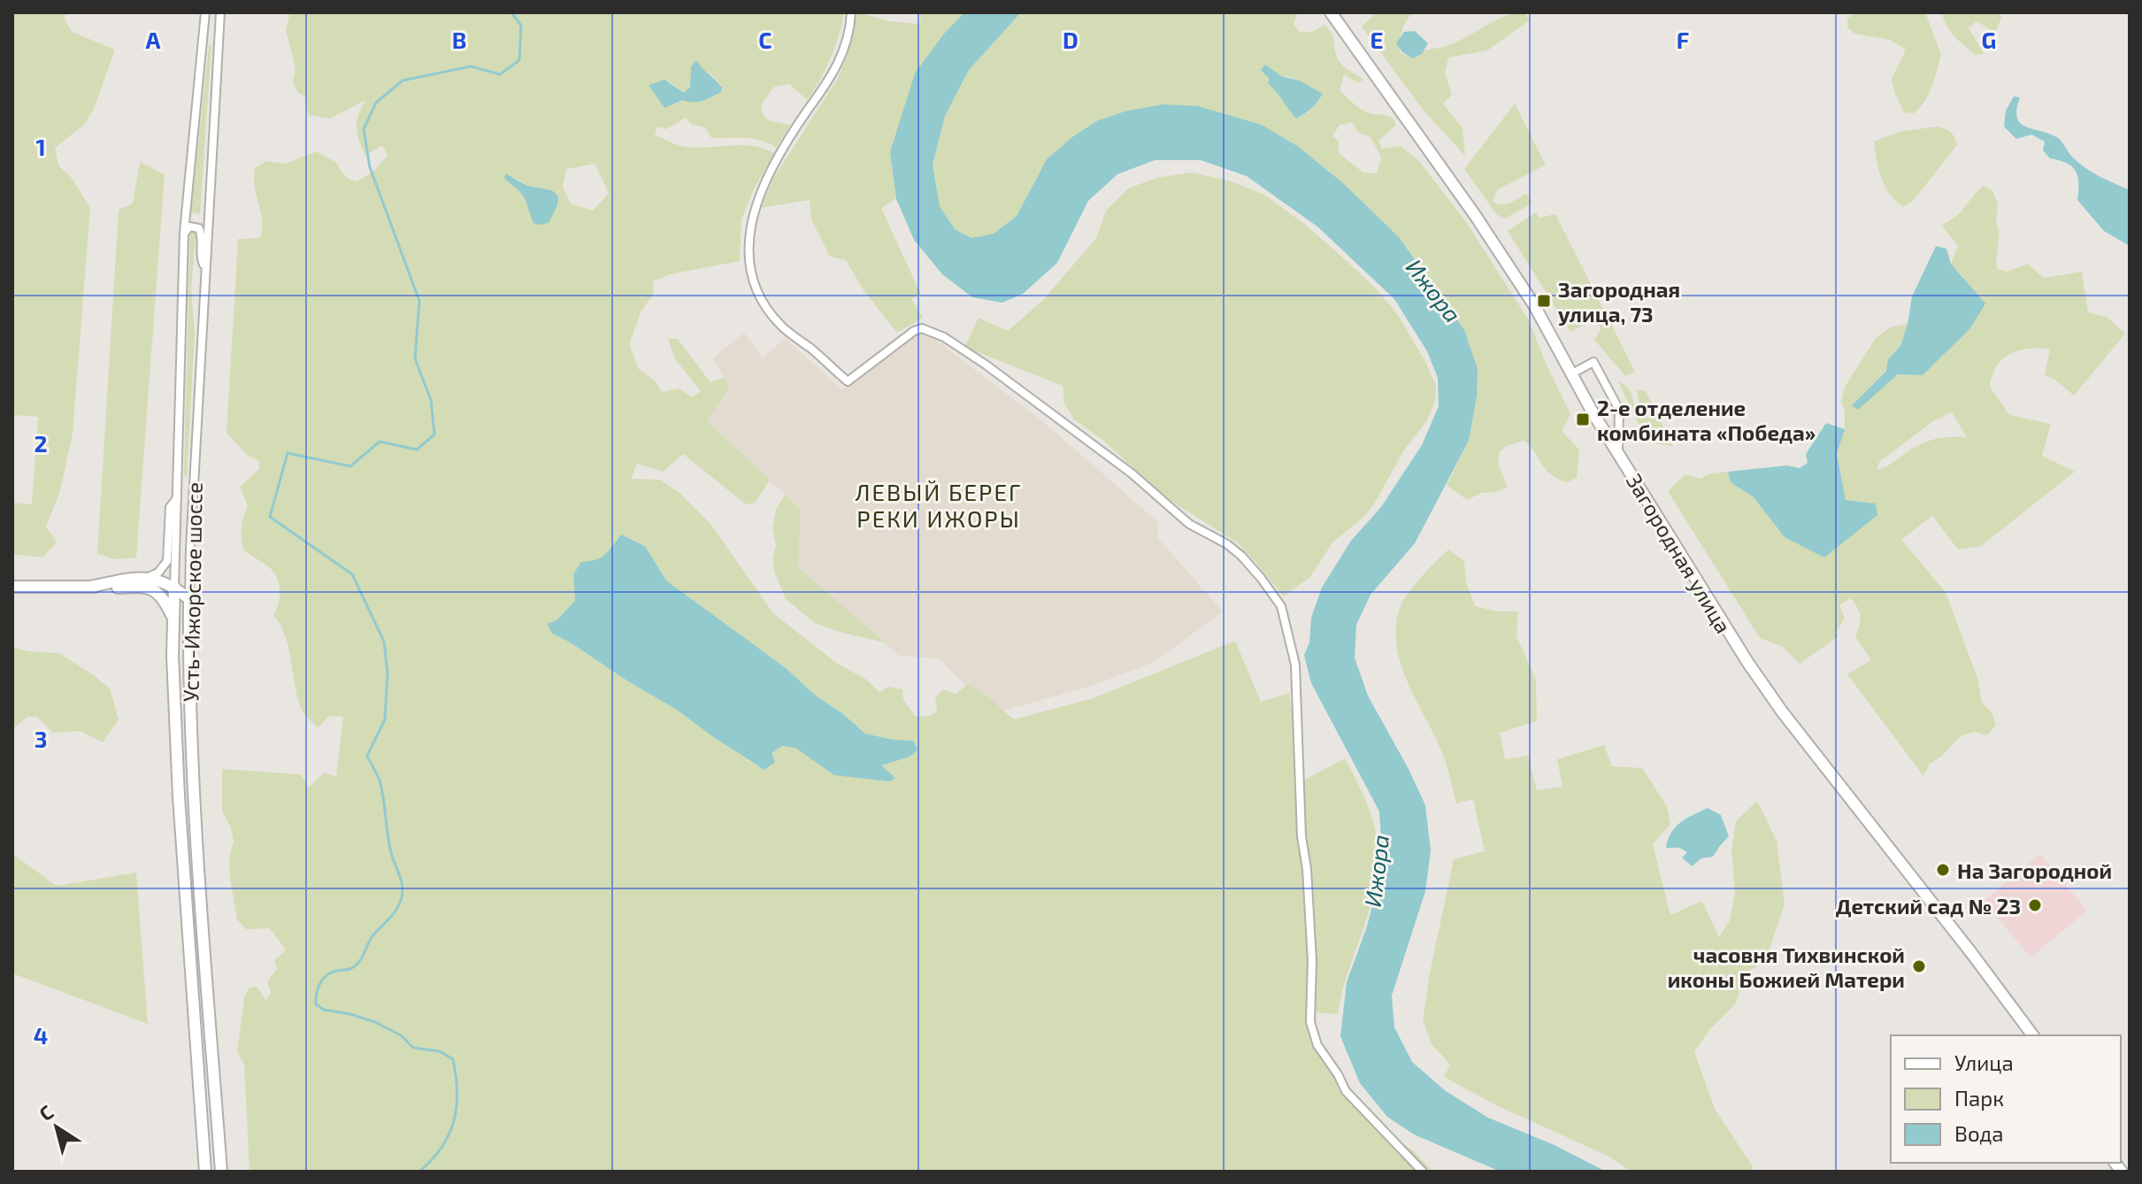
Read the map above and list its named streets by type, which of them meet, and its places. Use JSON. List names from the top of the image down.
{
  "streets": {
    "street": ["Загородная улица", "Усть-Ижорское шоссе"]
  },
  "districts": ["ЛЕВЫЙ БЕРЕГ РЕКИ ИЖОРЫ"],
  "water": ["Ижора"],
  "places": {
    "transit": ["Загородная улица, 73", "2-е отделение комбината «Победа»"],
    "other": ["На Загородной", "Детский сад № 23", "часовня Тихвинской иконы Божией Матери"]
  },
  "legend": ["Улица", "Парк", "Вода"],
  "north": "top left",
  "grid": {
    "columns": [
      "A",
      "B",
      "C",
      "D",
      "E",
      "F",
      "G"
    ],
    "rows": [
      "1",
      "2",
      "3",
      "4"
    ]
  }
}
